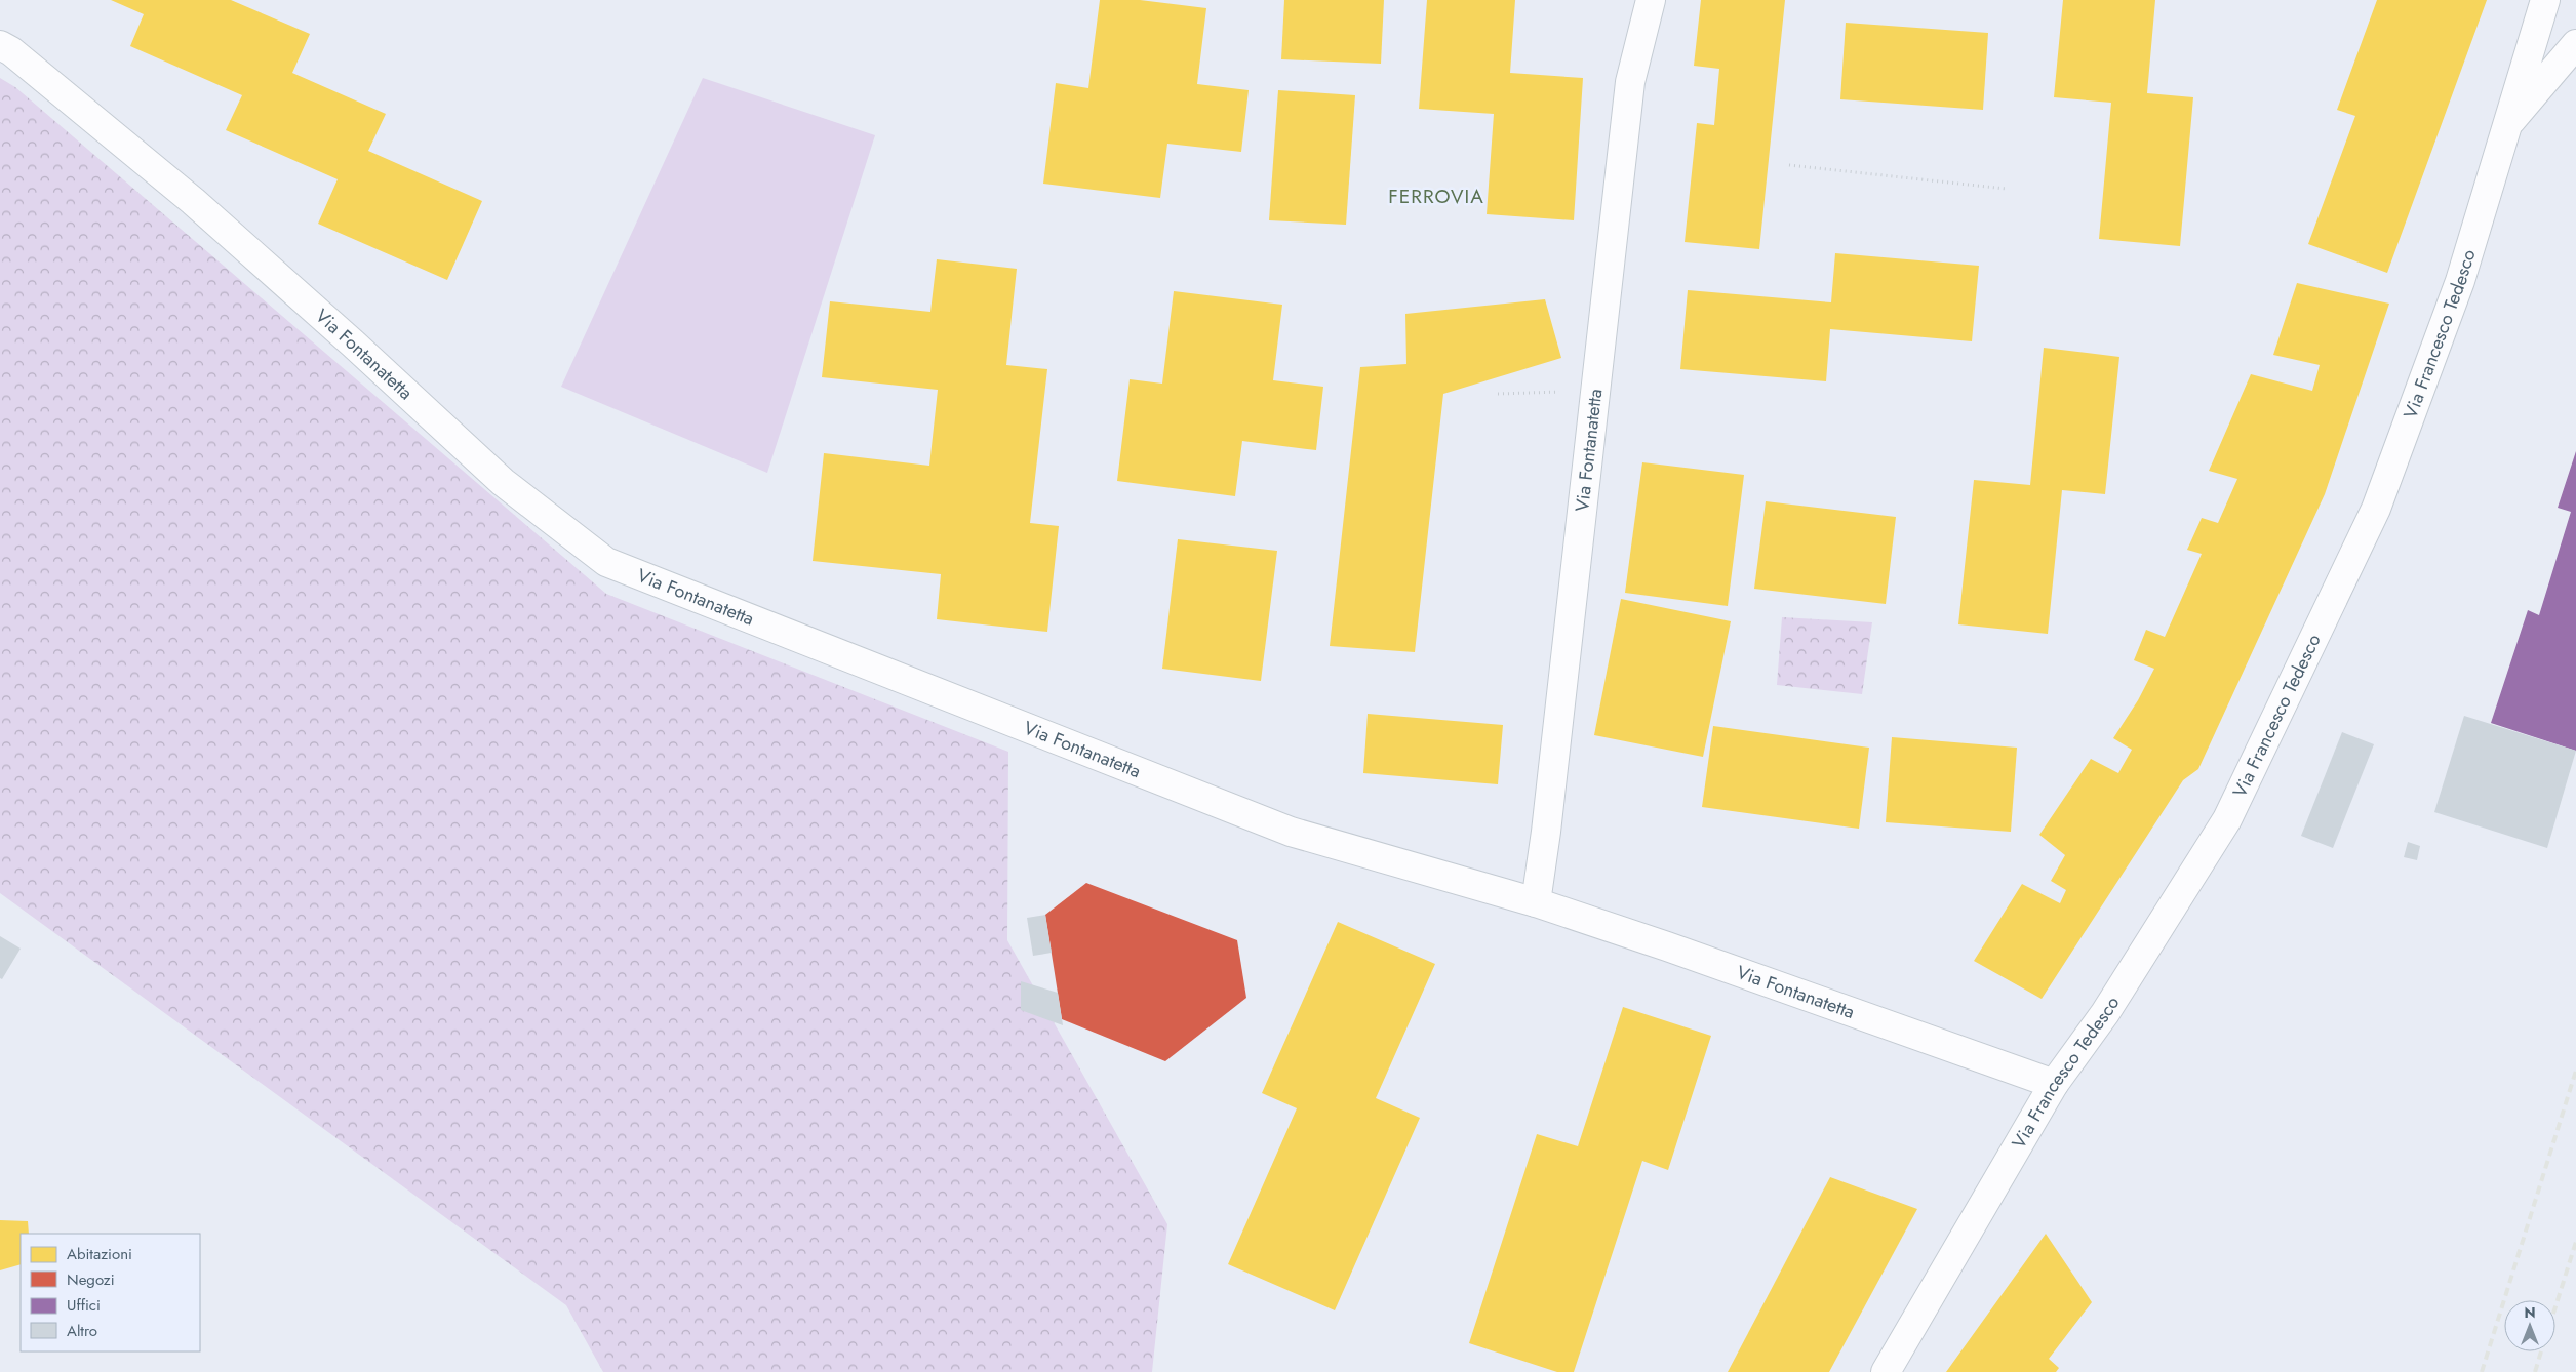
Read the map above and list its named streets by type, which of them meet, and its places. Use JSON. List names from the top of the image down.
{
  "streets": {
    "street": ["Via Francesco Tedesco", "Via Fontanatetta"]
  },
  "crossings": [
    ["Via Francesco Tedesco", "Via Fontanatetta"]
  ],
  "districts": ["FERROVIA"],
  "legend": [
    "Abitazioni",
    "Negozi",
    "Uffici",
    "Altro"
  ],
  "north": "top"
}
